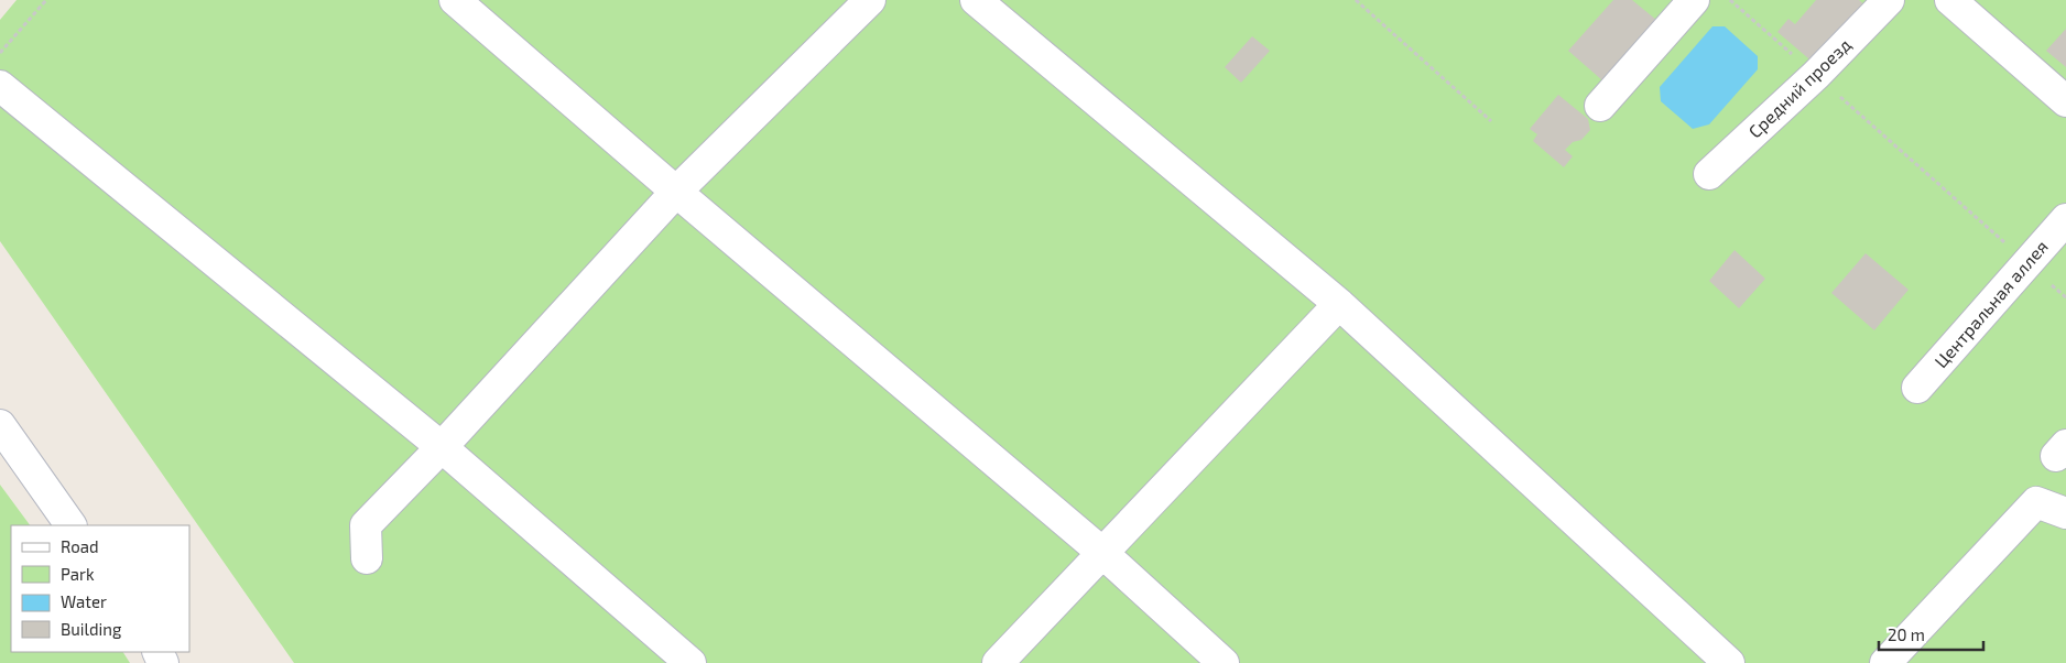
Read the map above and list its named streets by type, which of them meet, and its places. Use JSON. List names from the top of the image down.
{
  "streets": {
    "street": ["Средний проезд", "Центральная аллея"]
  },
  "legend": [
    "Road",
    "Park",
    "Water",
    "Building"
  ],
  "scale_bar": "20 m"
}
